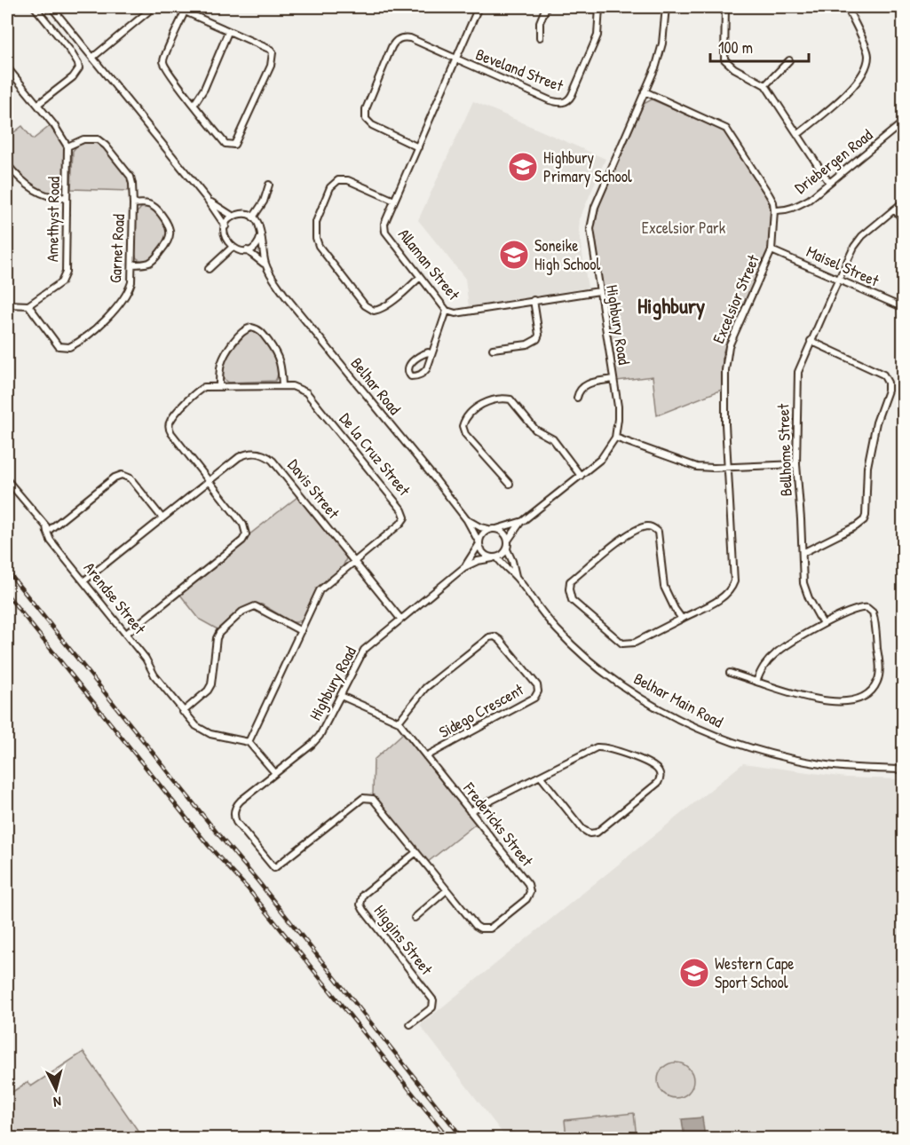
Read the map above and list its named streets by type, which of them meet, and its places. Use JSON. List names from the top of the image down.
{
  "streets": {
    "street": [
      "Beveland Street",
      "Driebergen Road",
      "Amethyst Road",
      "Garnet Road",
      "Allaman Street",
      "Maisel Street",
      "Excelsior Street",
      "Highbury Road",
      "Belhar Road",
      "Bellhome Street",
      "De la Cruz Street",
      "Davis Street",
      "Arendse Street",
      "Belhar Main Road",
      "Sidego Crescent",
      "Fredericks Street",
      "Higgins Street"
    ]
  },
  "crossings": [
    ["Beveland Street", "Allaman Street"],
    ["Driebergen Road", "Excelsior Street"],
    ["Amethyst Road", "Garnet Road"],
    ["Allaman Street", "Highbury Road"],
    ["Maisel Street", "Excelsior Street"],
    ["Maisel Street", "Bellhome Street"],
    ["Excelsior Street", "Highbury Road"],
    ["Highbury Road", "Belhar Road"],
    ["Highbury Road", "Davis Street"],
    ["Highbury Road", "Fredericks Street"],
    ["Highbury Road", "Higgins Street"],
    ["De la Cruz Street", "Davis Street"],
    ["De la Cruz Street", "Arendse Street"],
    ["Davis Street", "Arendse Street"],
    ["Sidego Crescent", "Fredericks Street"],
    ["Fredericks Street", "Higgins Street"]
  ],
  "districts": ["Highbury"],
  "parks": ["Excelsior Park"],
  "places": {
    "school or university": ["Highbury Primary School", "Soneike High School", "Western Cape Sport School"]
  },
  "scale_bar": "100 m",
  "north": "bottom"
}
